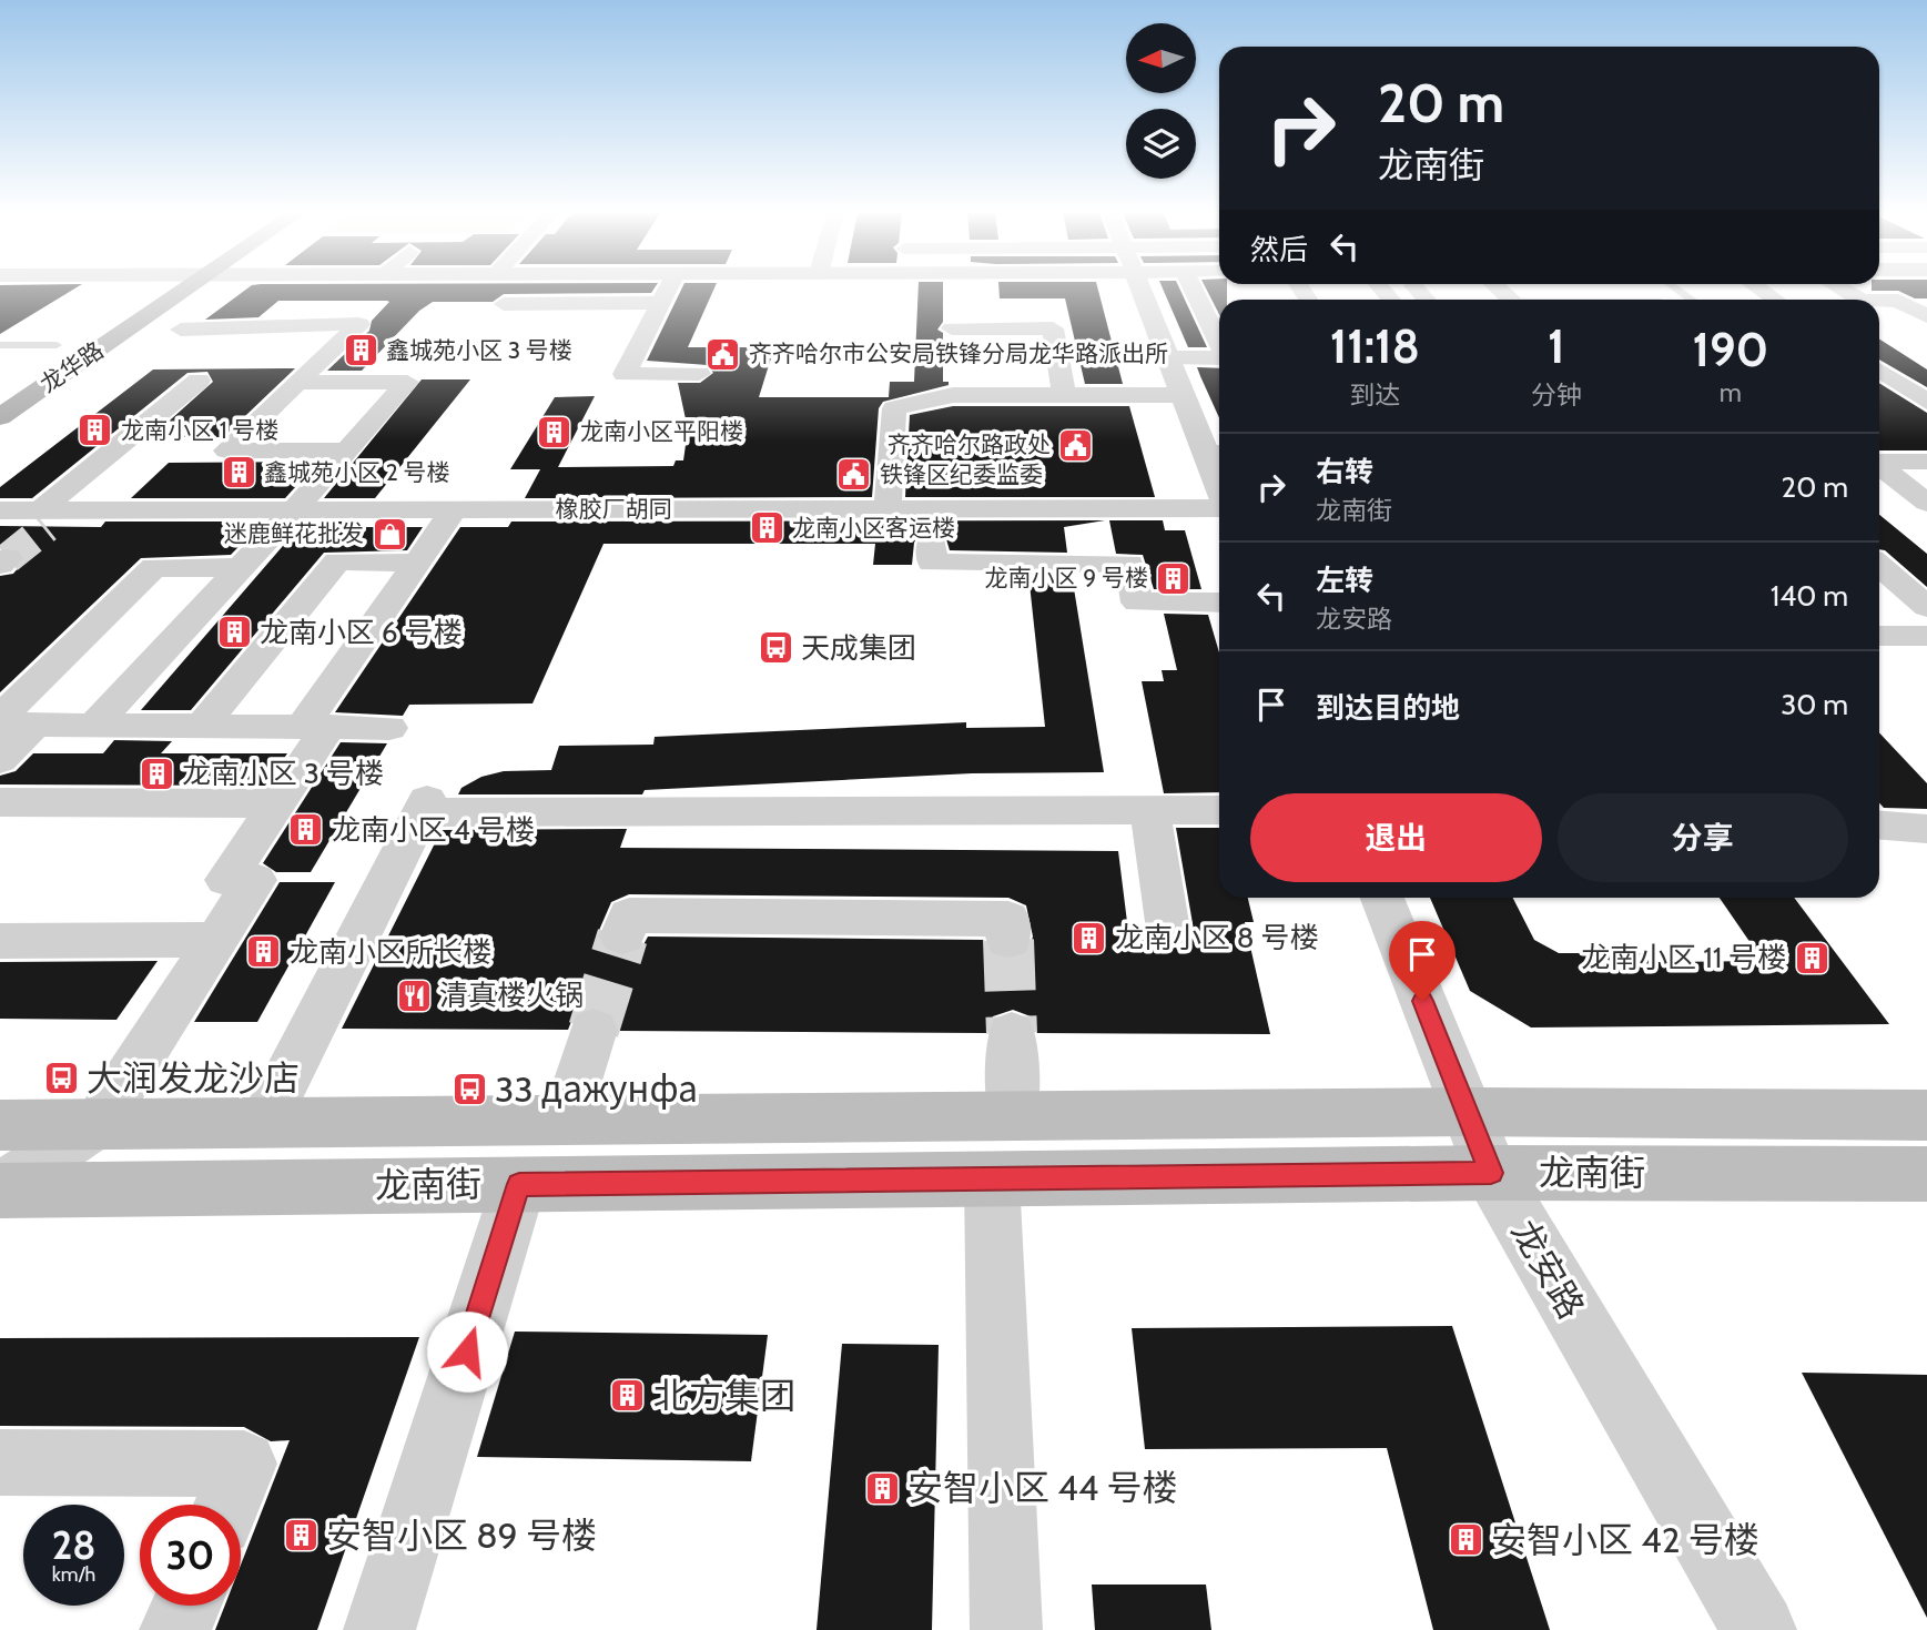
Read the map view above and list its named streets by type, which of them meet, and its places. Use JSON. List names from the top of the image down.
{
  "streets": {
    "main road": ["龙华路", "龙南街"],
    "street": ["橡胶厂胡同", "龙安路"]
  },
  "crossings": [
    ["龙南街", "龙安路"]
  ],
  "places": {
    "building": [
      "鑫城苑小区 3 号楼",
      "龙南小区 1 号楼",
      "龙南小区平阳楼",
      "鑫城苑小区 2 号楼",
      "龙南小区客运楼",
      "龙南小区 9 号楼",
      "龙南小区 6 号楼",
      "龙南小区 3 号楼",
      "龙南小区 4 号楼",
      "龙南小区 8 号楼",
      "龙南小区所长楼",
      "龙南小区 11 号楼",
      "北方集团",
      "安智小区 44 号楼",
      "安智小区 89 号楼",
      "安智小区 42 号楼"
    ],
    "public building": ["齐齐哈尔市公安局铁锋分局龙华路派出所", "齐齐哈尔路政处", "铁锋区纪委监委"],
    "shop": ["迷鹿鲜花批发"],
    "bus stop": ["天成集团", "大润发龙沙店", "33 дажунфа"],
    "restaurant": ["清真楼火锅"]
  },
  "north": "left",
  "page": {
    "turn": ["20 m", "龙南街"],
    "then": "然后",
    "eta": [
      "11:18",
      "到达",
      "1",
      "分钟",
      "190",
      "m"
    ],
    "list": [
      {
        "name": "右转",
        "note": "龙南街",
        "value": "20 m"
      },
      {
        "name": "左转",
        "note": "龙安路",
        "value": "140 m"
      },
      {
        "name": "到达目的地",
        "value": "30 m"
      }
    ],
    "buttons": ["退出", "分享"],
    "speed": "28 km/h",
    "limit": "30"
  }
}
